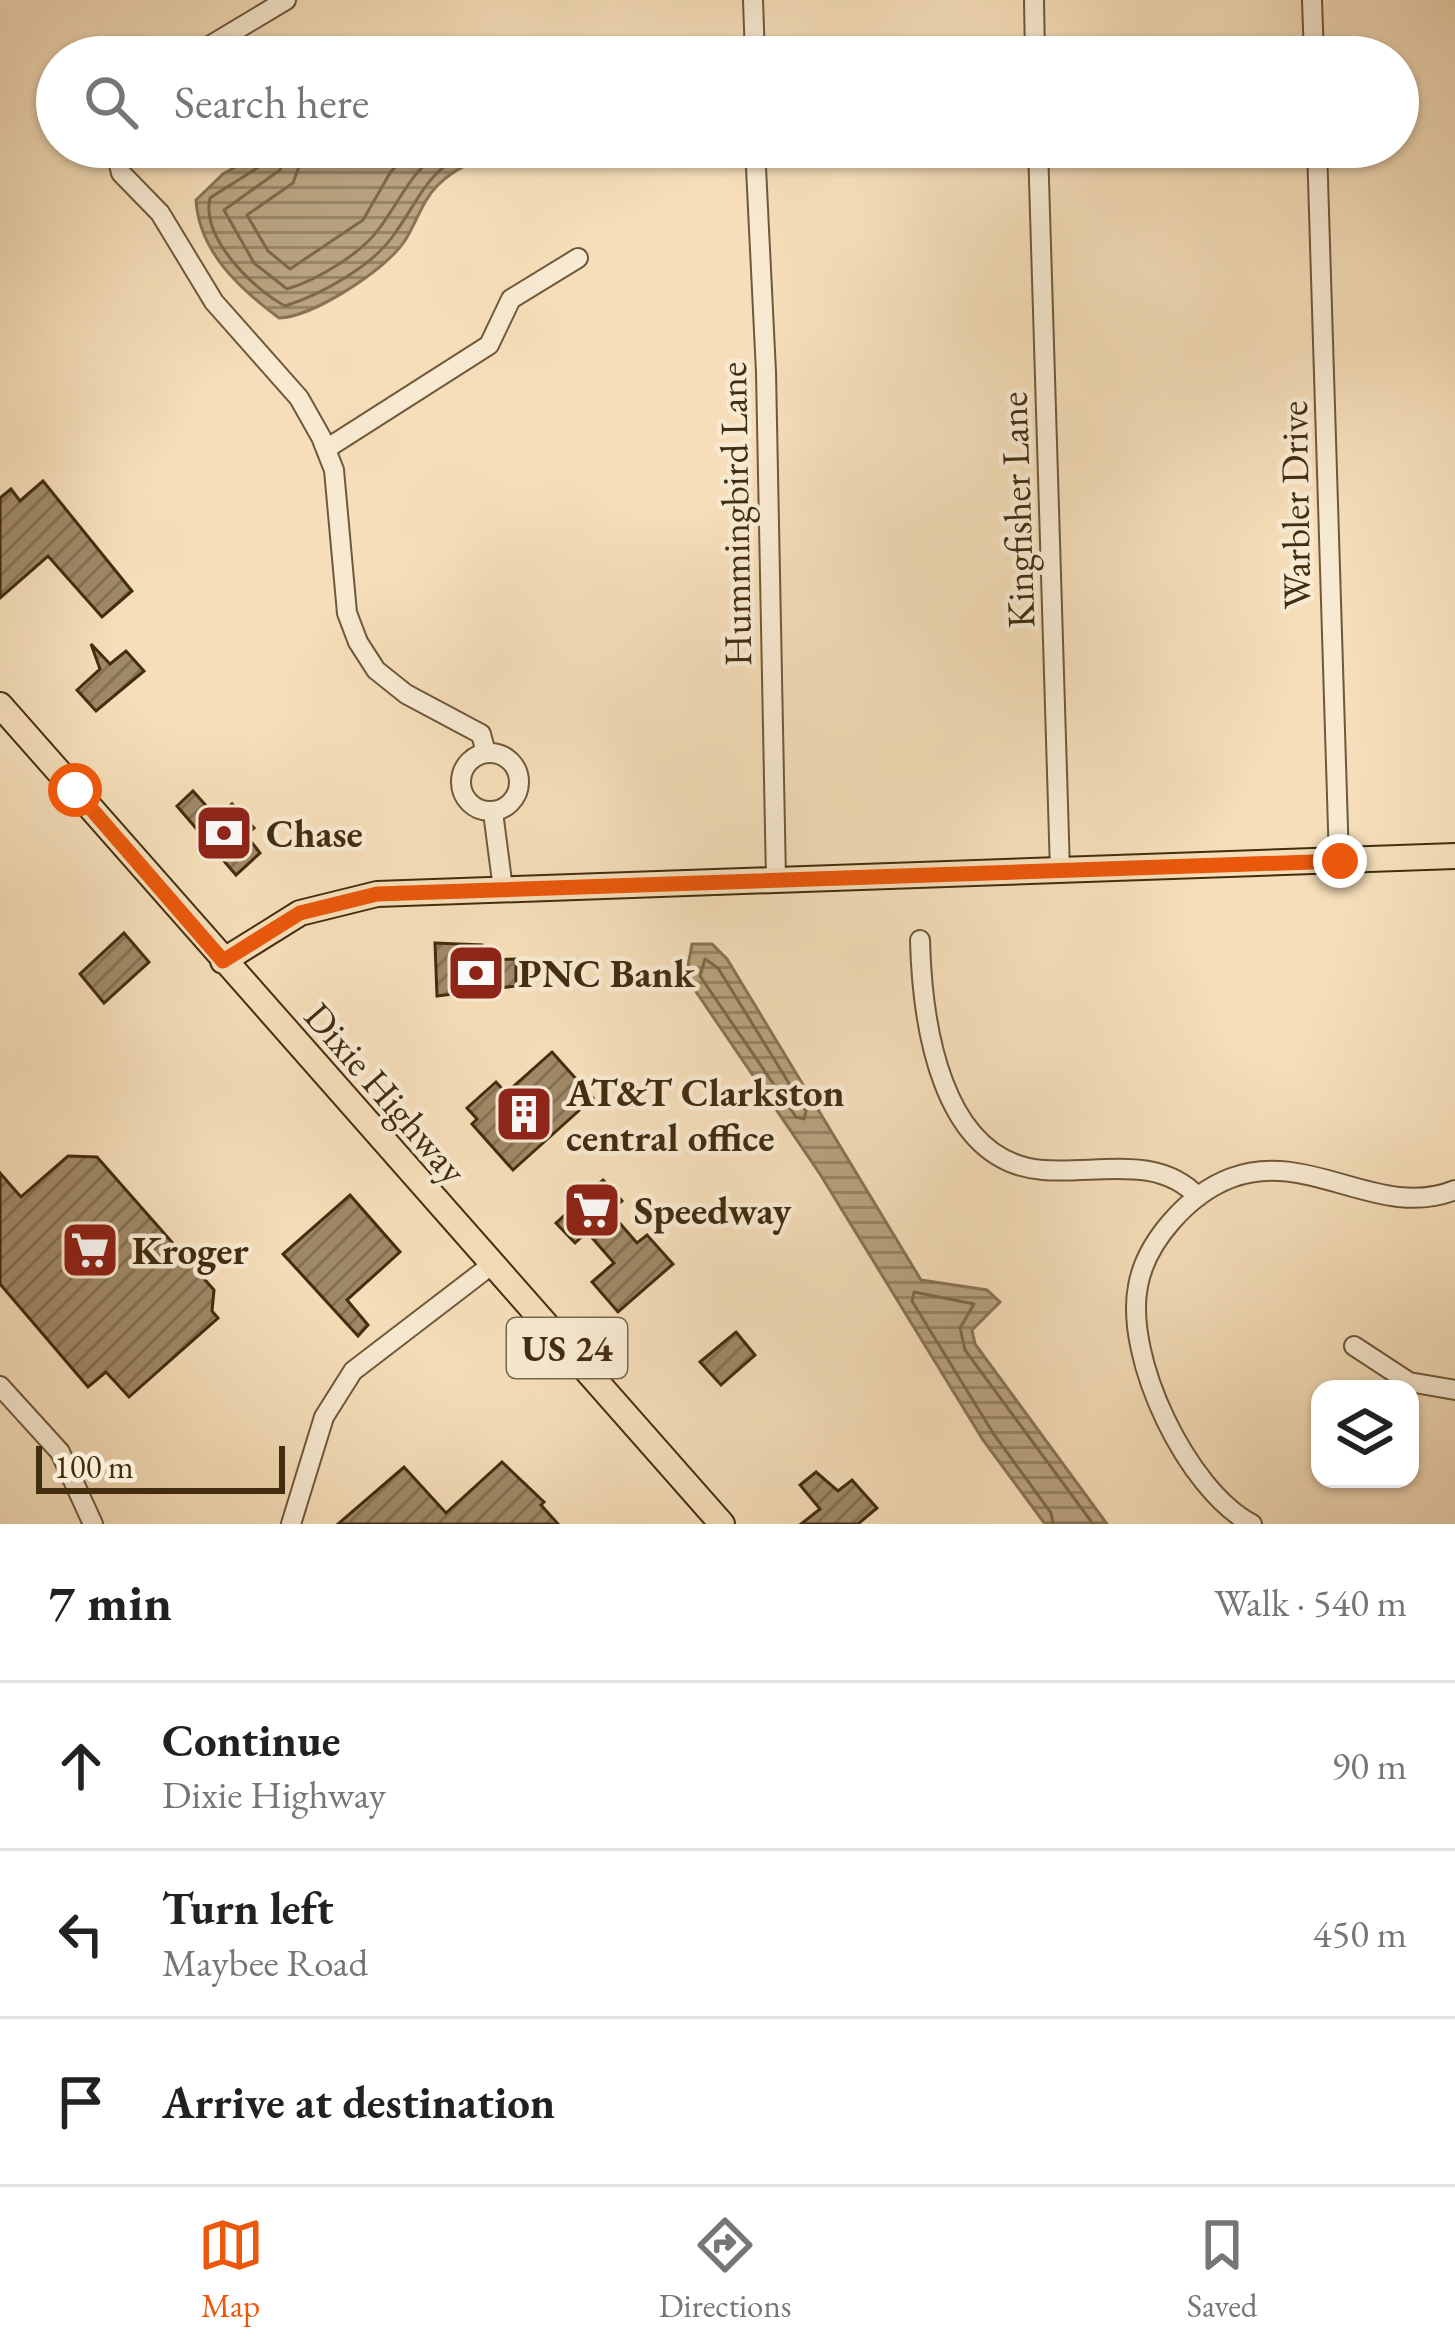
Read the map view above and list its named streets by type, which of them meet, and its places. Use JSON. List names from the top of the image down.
{
  "streets": {
    "main road": ["Dixie Highway", "US 24"],
    "street": ["Warbler Drive", "Kingfisher Lane", "Hummingbird Lane"]
  },
  "places": {
    "bank": ["Chase", "PNC Bank"],
    "building": ["AT&T Clarkston central office"],
    "supermarket": ["Speedway", "Kroger"]
  },
  "scale_bar": "100 m",
  "page": {
    "search": "Search here",
    "scale": "100 m",
    "heading": ["7 min", "Walk · 540 m"],
    "list": [
      ["Continue", "Dixie Highway", "90 m"],
      ["Turn left", "Maybee Road", "450 m"],
      "Arrive at destination"
    ],
    "nav": ["Map", "Directions", "Saved"]
  }
}
